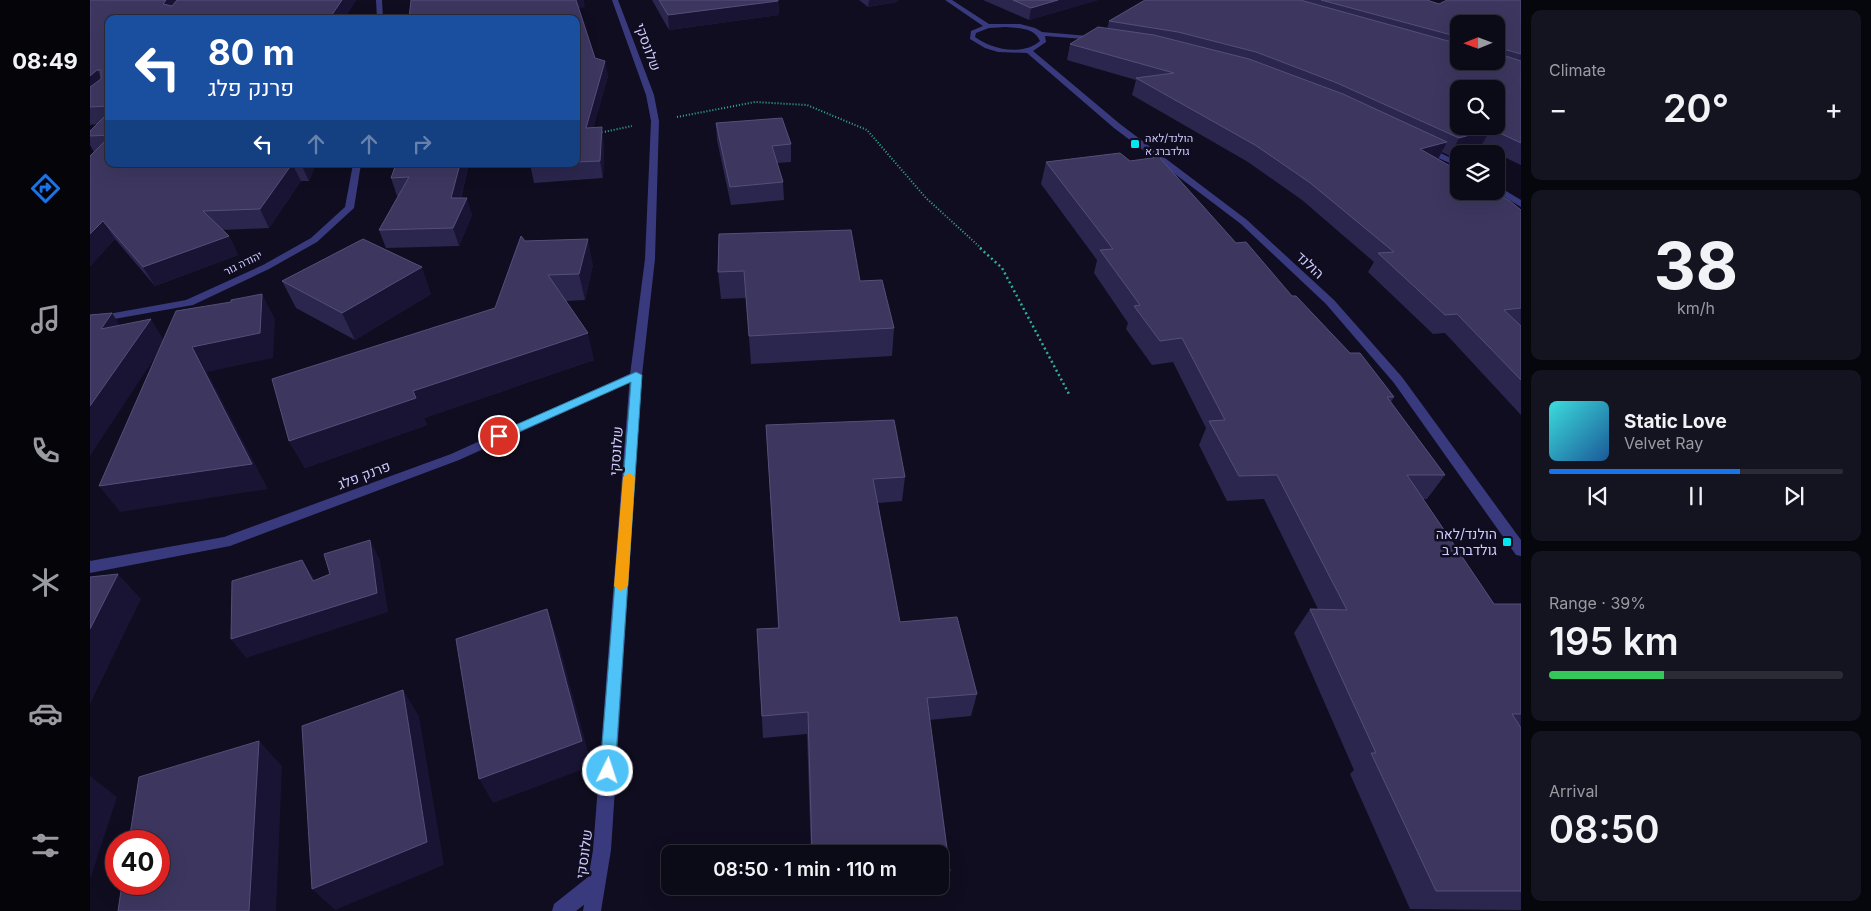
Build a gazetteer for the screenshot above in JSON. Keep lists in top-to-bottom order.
{
  "streets": {
    "street": [
      "שלונסקי",
      "יהודה גור",
      "הולנד",
      "פרנק פלג"
    ]
  },
  "crossings": [
    ["שלונסקי", "פרנק פלג"]
  ],
  "places": {
    "transit": ["הולנד/לאה גולדברג א", "הולנד/לאה גולדברג ב"]
  },
  "north": "left",
  "page": {
    "tabs": "08:49",
    "tile": [
      "Climate",
      ["38", "km/h"],
      ["Range · 39%", "195 km"],
      ["Arrival", "08:50"]
    ],
    "turn": ["80 m", "פרנק פלג"],
    "heat": ["−", "20°", "+"],
    "song": ["Static Love", "Velvet Ray"],
    "limit": "40",
    "trip": "08:50 · 1 min · 110 m"
  }
}
